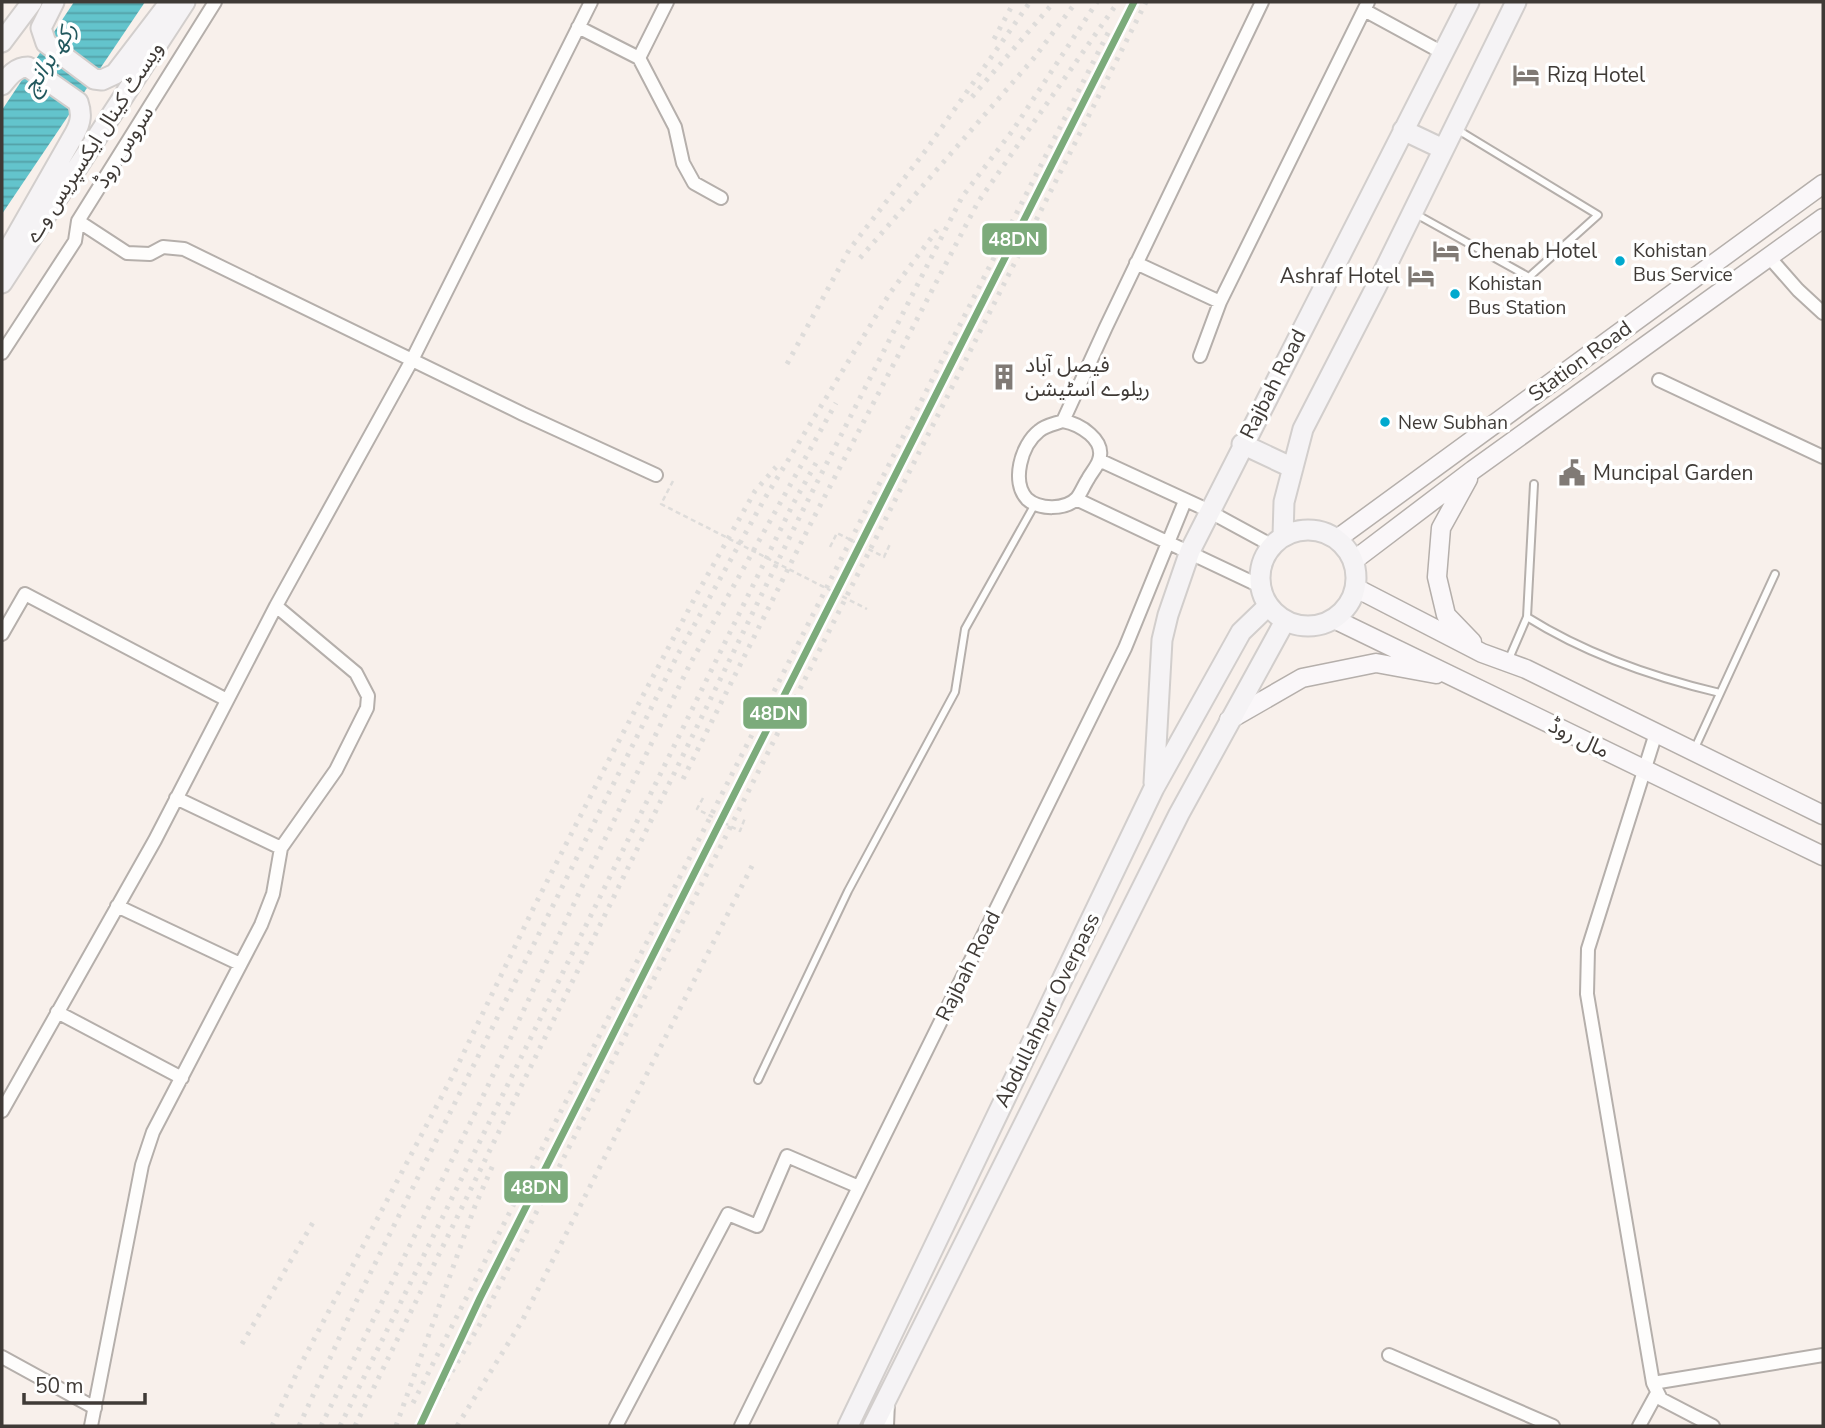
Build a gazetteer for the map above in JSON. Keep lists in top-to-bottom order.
{
  "streets": {
    "main road": [
      "ویسٹ کینال ایکسپریس وے",
      "Station Road",
      "Rajbah Road",
      "مال روڈ",
      "Abdullahpur Overpass"
    ],
    "street": ["سروس روڈ"]
  },
  "crossings": [
    ["Station Road", "مال روڈ"],
    ["Station Road", "Abdullahpur Overpass"],
    ["Rajbah Road", "Abdullahpur Overpass"],
    ["مال روڈ", "Abdullahpur Overpass"]
  ],
  "water": ["رکھ برانچ"],
  "places": {
    "hotel": ["Rizq Hotel", "Chenab Hotel", "Ashraf Hotel"],
    "other": ["Kohistan Bus Service", "Kohistan Bus Station", "New Subhan"],
    "building": ["فیصل آباد ریلوے اسٹیشن"],
    "public building": ["Muncipal Garden"]
  },
  "lines": ["transit line 48DN"],
  "scale_bar": "50 m"
}
